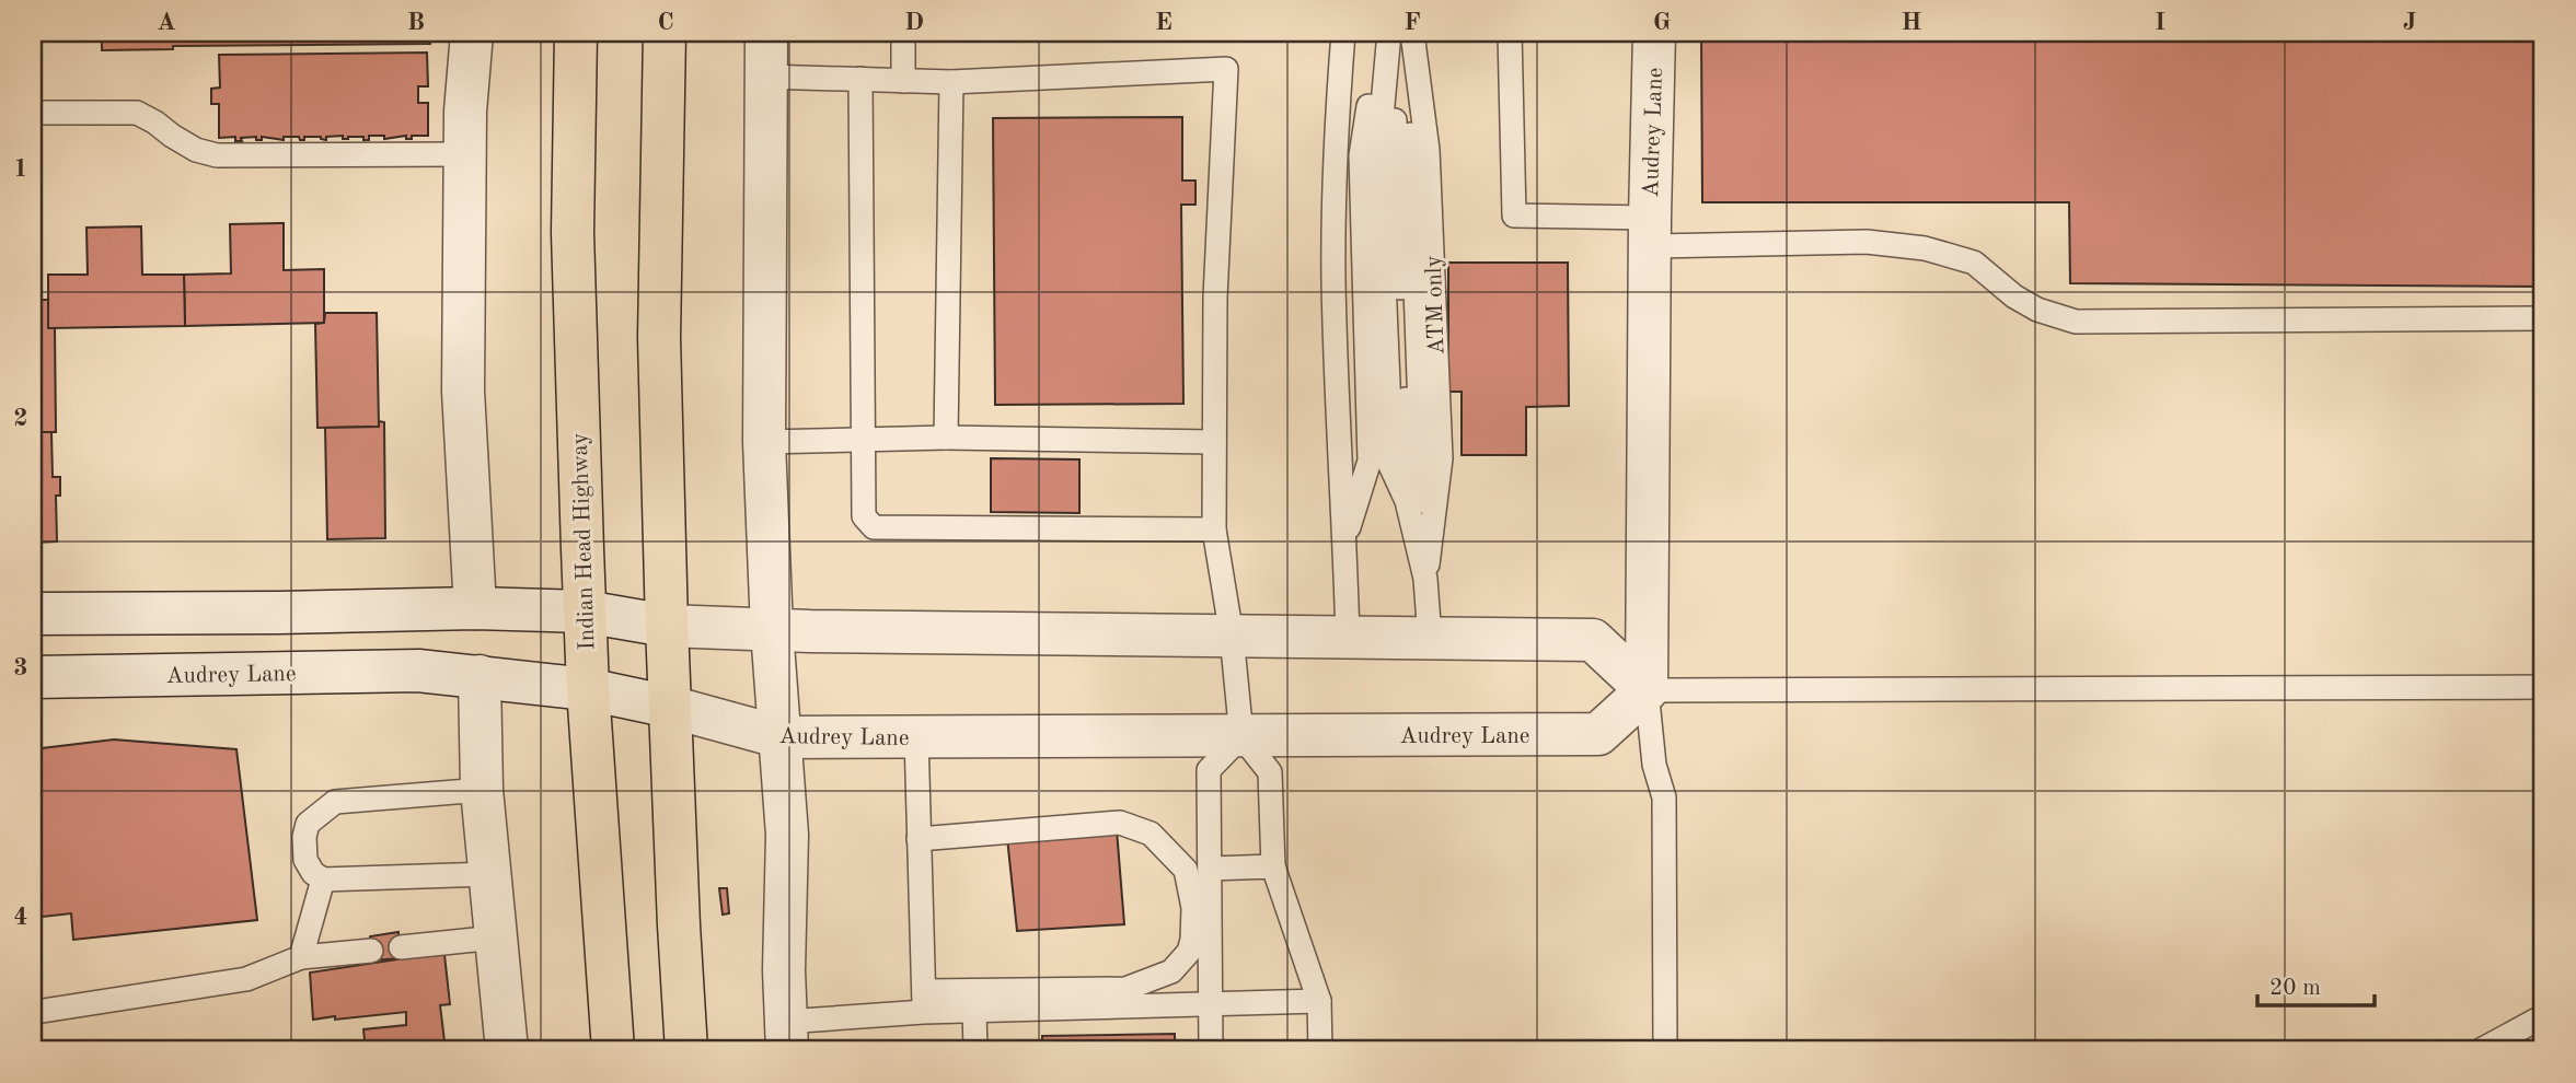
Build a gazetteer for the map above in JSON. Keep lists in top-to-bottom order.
{
  "streets": {
    "main road": ["Indian Head Highway"],
    "street": ["Audrey Lane"],
    "lane": ["ATM only"]
  },
  "crossings": [
    ["Audrey Lane", "Indian Head Highway"]
  ],
  "scale_bar": "20 m",
  "grid": {
    "columns": [
      "A",
      "B",
      "C",
      "D",
      "E",
      "F",
      "G",
      "H",
      "I",
      "J"
    ],
    "rows": [
      "1",
      "2",
      "3",
      "4"
    ]
  }
}
